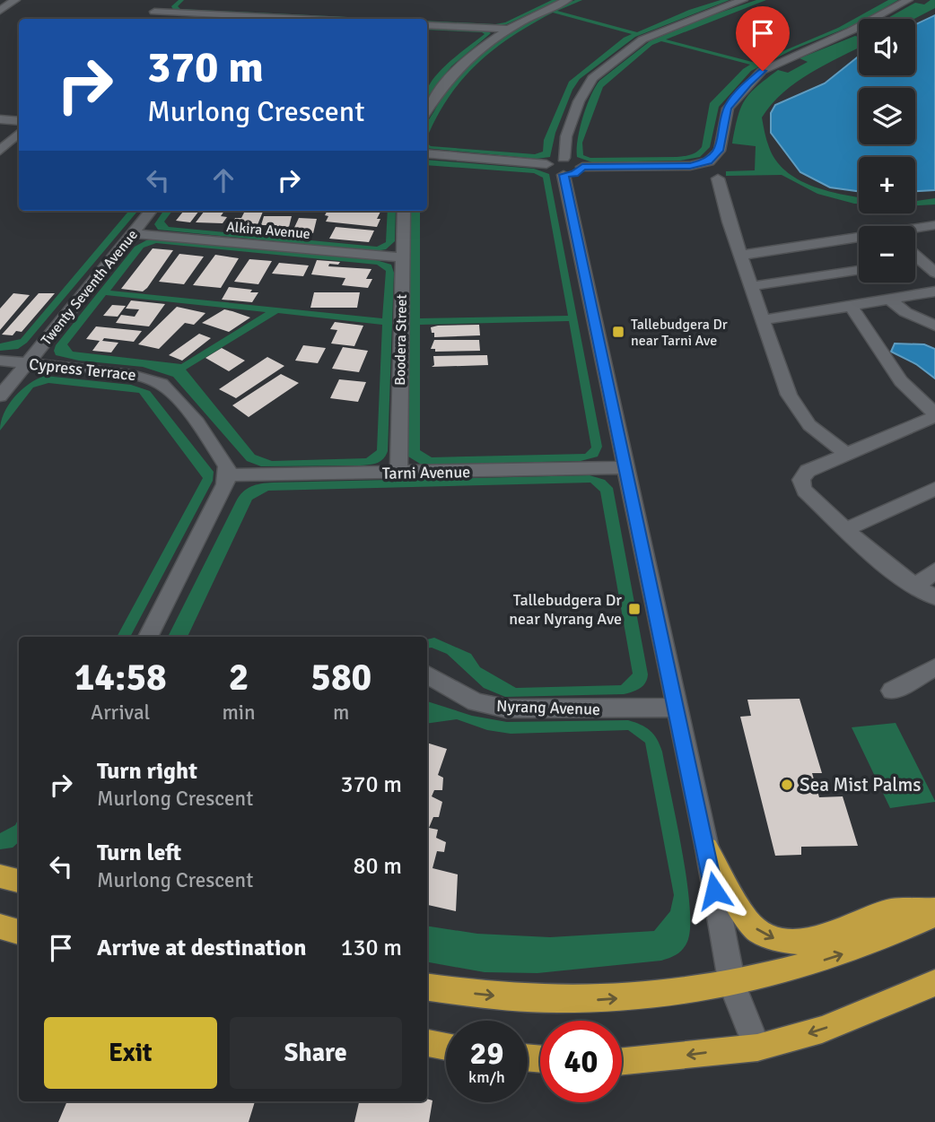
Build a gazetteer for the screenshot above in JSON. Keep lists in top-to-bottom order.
{
  "streets": {
    "street": [
      "Alkira Avenue",
      "Twenty Seventh Avenue",
      "Boodera Street",
      "Cypress Terrace",
      "Tarni Avenue",
      "Nyrang Avenue"
    ]
  },
  "crossings": [
    ["Alkira Avenue", "Twenty Seventh Avenue"],
    ["Alkira Avenue", "Boodera Street"],
    ["Twenty Seventh Avenue", "Cypress Terrace"],
    ["Boodera Street", "Tarni Avenue"],
    ["Cypress Terrace", "Tarni Avenue"]
  ],
  "places": {
    "transit": ["Tallebudgera Dr near Tarni Ave", "Tallebudgera Dr near Nyrang Ave"],
    "other": ["Sea Mist Palms"]
  },
  "page": {
    "map_buttons": ["+", "−"],
    "turn": ["370 m", "Murlong Crescent"],
    "eta": [
      "14:58",
      "Arrival",
      "2",
      "min",
      "580",
      "m"
    ],
    "list": [
      {
        "name": "Turn right",
        "note": "Murlong Crescent",
        "value": "370 m"
      },
      {
        "name": "Turn left",
        "note": "Murlong Crescent",
        "value": "80 m"
      },
      {
        "name": "Arrive at destination",
        "value": "130 m"
      }
    ],
    "buttons": ["Exit", "Share"],
    "speed": "29 km/h",
    "limit": "40"
  }
}
